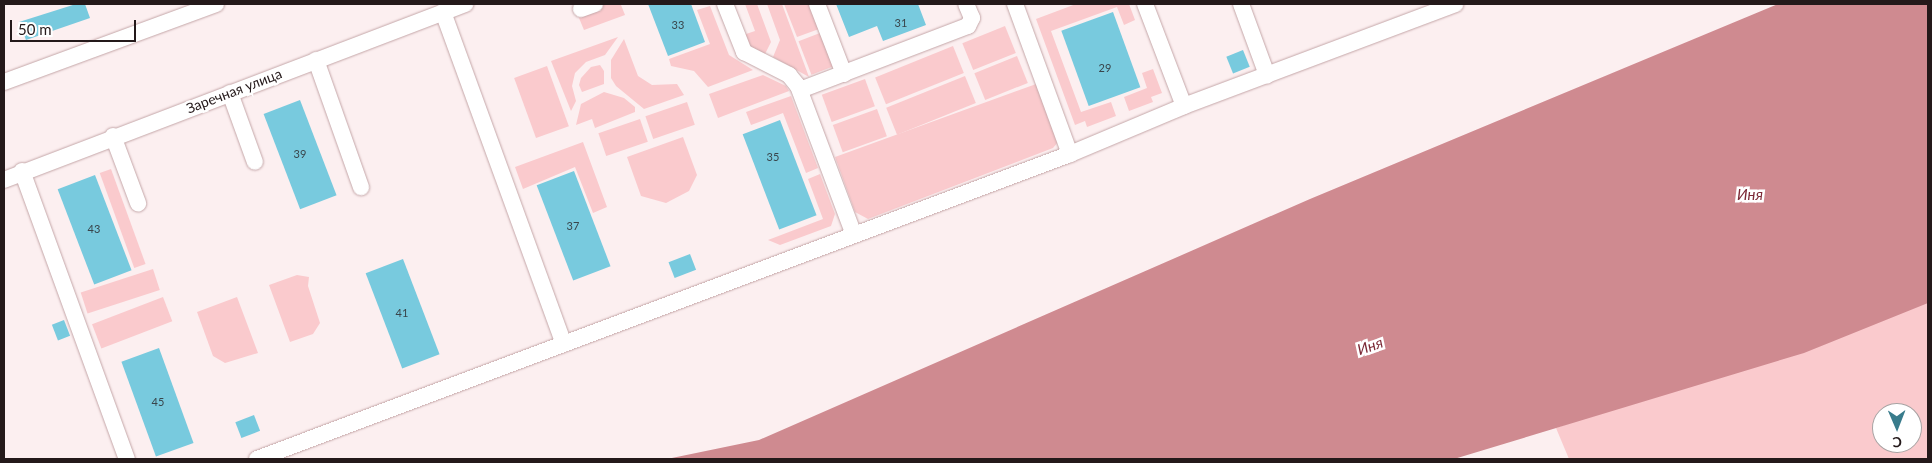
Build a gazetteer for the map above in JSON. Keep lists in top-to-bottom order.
{
  "streets": {
    "street": ["Заречная улица"]
  },
  "water": ["Иня"],
  "house_numbers": [
    "31",
    "33",
    "29",
    "39",
    "35",
    "37",
    "43",
    "41",
    "45"
  ],
  "scale_bar": "50 m",
  "north": "bottom"
}
